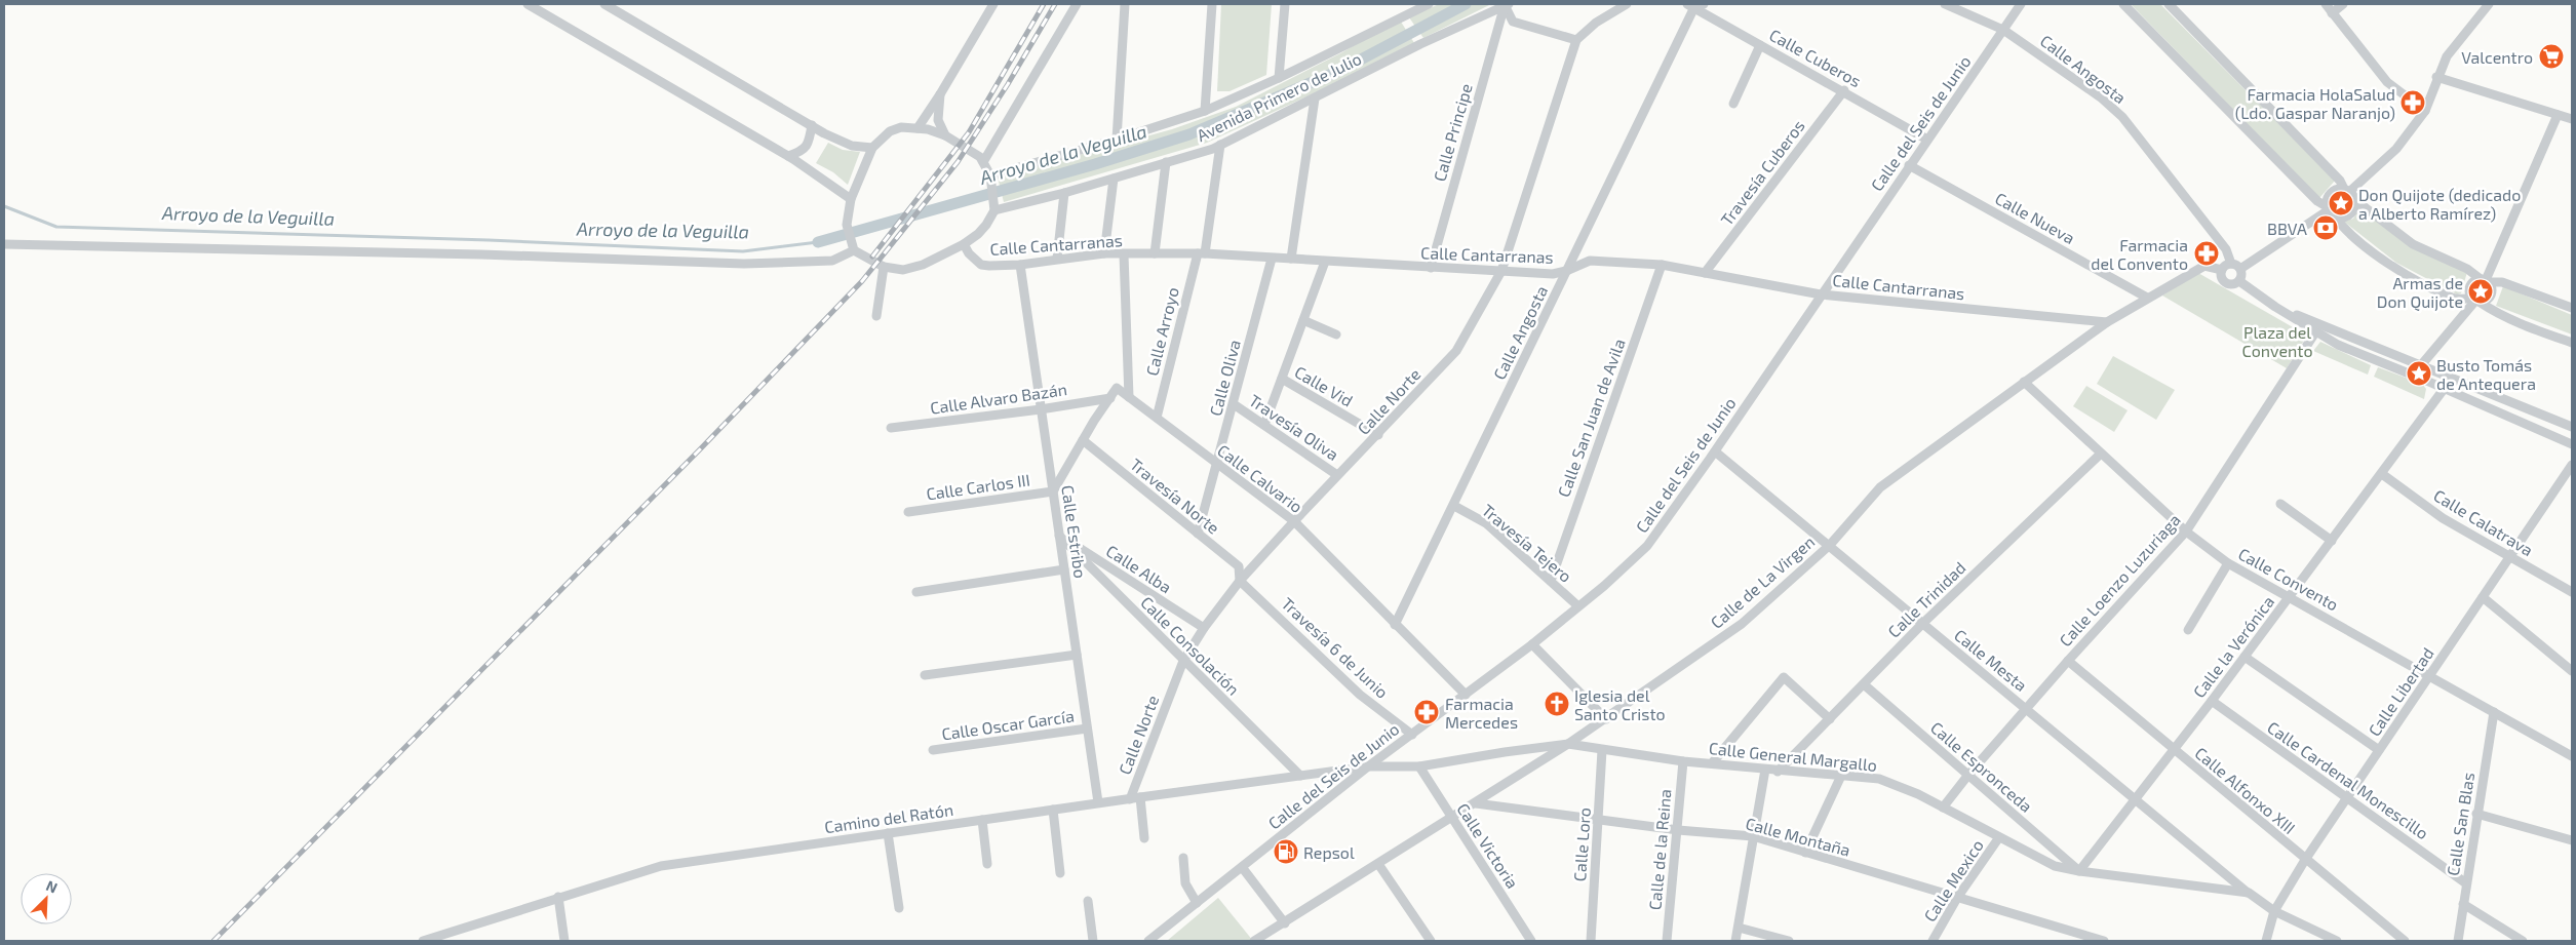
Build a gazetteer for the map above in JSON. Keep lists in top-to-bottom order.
{
  "streets": {
    "street": [
      "Calle Cuberos",
      "Calle Angosta",
      "Avenida Primero de Julio",
      "Calle del Seis de Junio",
      "Calle Principe",
      "Travesía Cuberos",
      "Calle Nueva",
      "Calle Cantarranas",
      "Calle Arroyo",
      "Calle Oliva",
      "Calle Vid",
      "Calle Alvaro Bazán",
      "Calle Norte",
      "Calle San Juan de Avila",
      "Travesía Oliva",
      "Calle Calvario",
      "Calle Carlos III",
      "Travesía Norte",
      "Calle Calatrava",
      "Calle Estribo",
      "Travesía Tejero",
      "Calle Alba",
      "Calle Convento",
      "Calle Loenzo Luzuriaga",
      "Calle de La Virgen",
      "Calle Trinidad",
      "Calle Consolación",
      "Calle la Verónica",
      "Travesía 6 de Junio",
      "Calle Mesta",
      "Calle Libertad",
      "Calle Oscar García",
      "Calle General Margallo",
      "Calle Espronceda",
      "Calle Cardenal Monescillo",
      "Calle Alfonxo XIII",
      "Camino del Ratón",
      "Calle San Blas",
      "Calle Montaña",
      "Calle Loro",
      "Calle Victoria",
      "Calle de la Reina",
      "Calle Mexico"
    ]
  },
  "crossings": [
    ["Calle Cuberos", "Calle Angosta"],
    ["Calle Cuberos", "Calle del Seis de Junio"],
    ["Calle Cuberos", "Travesía Cuberos"],
    ["Calle Angosta", "Calle del Seis de Junio"],
    ["Calle Angosta", "Calle Cantarranas"],
    ["Calle Angosta", "Calle Calvario"],
    ["Calle Angosta", "Travesía Tejero"],
    ["Calle Angosta", "Calle de La Virgen"],
    ["Avenida Primero de Julio", "Calle Principe"],
    ["Avenida Primero de Julio", "Calle Cantarranas"],
    ["Avenida Primero de Julio", "Calle Arroyo"],
    ["Calle del Seis de Junio", "Calle Nueva"],
    ["Calle del Seis de Junio", "Calle Cantarranas"],
    ["Calle del Seis de Junio", "Calle Calvario"],
    ["Calle del Seis de Junio", "Travesía Tejero"],
    ["Calle del Seis de Junio", "Travesía 6 de Junio"],
    ["Calle del Seis de Junio", "Calle Mesta"],
    ["Calle del Seis de Junio", "Calle General Margallo"],
    ["Calle del Seis de Junio", "Camino del Ratón"],
    ["Calle Principe", "Calle Cantarranas"],
    ["Travesía Cuberos", "Calle Cantarranas"],
    ["Calle Nueva", "Calle de La Virgen"],
    ["Calle Cantarranas", "Calle Arroyo"],
    ["Calle Cantarranas", "Calle Oliva"],
    ["Calle Cantarranas", "Calle Norte"],
    ["Calle Cantarranas", "Calle San Juan de Avila"],
    ["Calle Cantarranas", "Calle Estribo"],
    ["Calle Cantarranas", "Calle de La Virgen"],
    ["Calle Arroyo", "Calle Calvario"],
    ["Calle Oliva", "Travesía Oliva"],
    ["Calle Oliva", "Calle Calvario"],
    ["Calle Oliva", "Travesía Norte"],
    ["Calle Vid", "Calle Norte"],
    ["Calle Alvaro Bazán", "Calle Calvario"],
    ["Calle Alvaro Bazán", "Calle Estribo"],
    ["Calle Norte", "Travesía Oliva"],
    ["Calle Norte", "Calle Calvario"],
    ["Calle Norte", "Travesía Norte"],
    ["Calle Norte", "Calle Alba"],
    ["Calle Norte", "Calle Consolación"],
    ["Calle Norte", "Travesía 6 de Junio"],
    ["Calle Norte", "Camino del Ratón"],
    ["Calle San Juan de Avila", "Travesía Tejero"],
    ["Calle Carlos III", "Calle Estribo"],
    ["Travesía Norte", "Travesía 6 de Junio"],
    ["Calle Calatrava", "Calle la Verónica"],
    ["Calle Calatrava", "Calle Libertad"],
    ["Calle Estribo", "Calle Alba"],
    ["Calle Estribo", "Calle Consolación"],
    ["Calle Estribo", "Calle Oscar García"],
    ["Calle Estribo", "Camino del Ratón"],
    ["Calle Alba", "Calle Consolación"],
    ["Calle Convento", "Calle Loenzo Luzuriaga"],
    ["Calle Convento", "Calle de La Virgen"],
    ["Calle Convento", "Calle Trinidad"],
    ["Calle Convento", "Calle la Verónica"],
    ["Calle Convento", "Calle Libertad"],
    ["Calle Convento", "Calle San Blas"],
    ["Calle Loenzo Luzuriaga", "Calle Mesta"],
    ["Calle Loenzo Luzuriaga", "Calle General Margallo"],
    ["Calle Loenzo Luzuriaga", "Calle Espronceda"],
    ["Calle Loenzo Luzuriaga", "Calle Alfonxo XIII"],
    ["Calle de La Virgen", "Calle Mesta"],
    ["Calle de La Virgen", "Calle General Margallo"],
    ["Calle de La Virgen", "Calle Montaña"],
    ["Calle de La Virgen", "Calle Victoria"],
    ["Calle Trinidad", "Calle Mesta"],
    ["Calle Trinidad", "Calle General Margallo"],
    ["Calle Trinidad", "Calle Espronceda"],
    ["Calle Consolación", "Camino del Ratón"],
    ["Calle la Verónica", "Calle Mesta"],
    ["Calle la Verónica", "Calle General Margallo"],
    ["Calle la Verónica", "Calle Espronceda"],
    ["Calle la Verónica", "Calle Cardenal Monescillo"],
    ["Calle la Verónica", "Calle Alfonxo XIII"],
    ["Calle Mesta", "Calle General Margallo"],
    ["Calle Libertad", "Calle General Margallo"],
    ["Calle Libertad", "Calle Cardenal Monescillo"],
    ["Calle Libertad", "Calle Alfonxo XIII"],
    ["Calle General Margallo", "Calle Espronceda"],
    ["Calle General Margallo", "Camino del Ratón"],
    ["Calle General Margallo", "Calle Loro"],
    ["Calle General Margallo", "Calle Victoria"],
    ["Calle General Margallo", "Calle de la Reina"],
    ["Calle General Margallo", "Calle Mexico"],
    ["Calle Cardenal Monescillo", "Calle San Blas"],
    ["Calle Montaña", "Calle Loro"],
    ["Calle Montaña", "Calle de la Reina"],
    ["Calle Montaña", "Calle Mexico"]
  ],
  "water": ["Arroyo de la Veguilla"],
  "parks": ["Plaza del Convento"],
  "places": {
    "supermarket": ["Valcentro"],
    "pharmacy": ["Farmacia HolaSalud (Ldo. Gaspar Naranjo)", "Farmacia del Convento", "Farmacia Mercedes"],
    "place": ["Don Quijote (dedicado a Alberto Ramírez)", "Armas de Don Quijote", "Busto Tomás de Antequera"],
    "bank": ["BBVA"],
    "church": ["Iglesia del Santo Cristo"],
    "fuel station": ["Repsol"]
  },
  "north": "top right"
}
